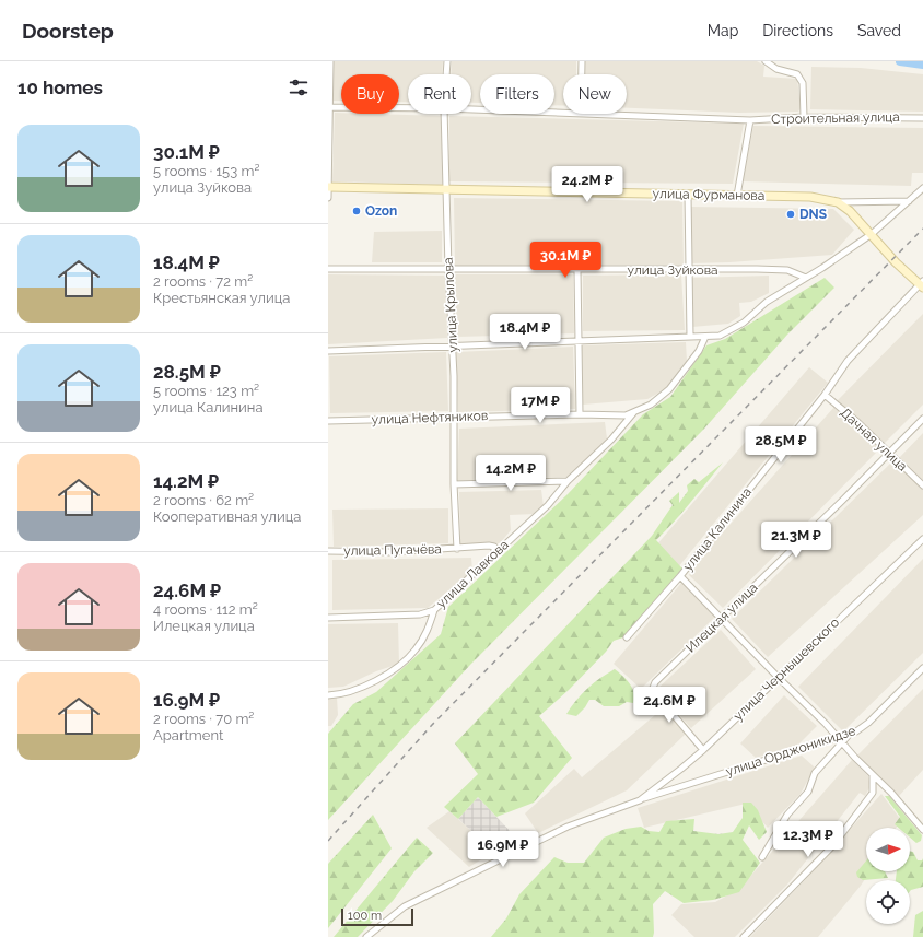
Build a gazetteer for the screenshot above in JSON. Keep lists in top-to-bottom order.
{
  "streets": {
    "main road": ["улица Фурманова"],
    "street": [
      "Строительная улица",
      "улица Зуйкова",
      "улица Крылова",
      "улица Нефтяников",
      "Дачная улица",
      "улица Калинина",
      "улица Пугачёва",
      "улица Лавкова",
      "Илецкая улица",
      "улица Чернышевского",
      "улица Орджоникидзе"
    ]
  },
  "crossings": [
    ["улица Фурманова", "улица Крылова"],
    ["улица Фурманова", "улица Калинина"],
    ["улица Зуйкова", "улица Крылова"],
    ["улица Крылова", "улица Нефтяников"],
    ["улица Крылова", "улица Пугачёва"],
    ["улица Нефтяников", "улица Лавкова"],
    ["Дачная улица", "улица Калинина"],
    ["Дачная улица", "Илецкая улица"],
    ["улица Пугачёва", "улица Лавкова"],
    ["Илецкая улица", "улица Чернышевского"],
    ["улица Чернышевского", "улица Орджоникидзе"]
  ],
  "places": ["Ozon", "DNS"],
  "scale_bar": "100 m",
  "north": "right",
  "page": {
    "header": "Doorstep",
    "nav": ["Map", "Directions", "Saved"],
    "heading": "10 homes",
    "chip": [
      "Buy",
      "Rent",
      "Filters",
      "New"
    ],
    "list": [
      {
        "name": "30.1M ₽",
        "note": "5 rooms · 153 m² · улица Зуйкова"
      },
      {
        "name": "18.4M ₽",
        "note": "2 rooms · 72 m² · Крестьянская улица"
      },
      {
        "name": "28.5M ₽",
        "note": "5 rooms · 123 m² · улица Калинина"
      },
      {
        "name": "14.2M ₽",
        "note": "2 rooms · 62 m² · Кооперативная улица"
      },
      {
        "name": "24.6M ₽",
        "note": "4 rooms · 112 m² · Илецкая улица"
      },
      {
        "name": "16.9M ₽",
        "note": "2 rooms · 70 m² · Apartment"
      }
    ],
    "price": [
      "24.2M ₽",
      "30.1M ₽",
      "18.4M ₽",
      "17M ₽",
      "28.5M ₽",
      "14.2M ₽",
      "21.3M ₽",
      "24.6M ₽",
      "12.3M ₽",
      "16.9M ₽"
    ],
    "scale": "100 m"
  }
}
